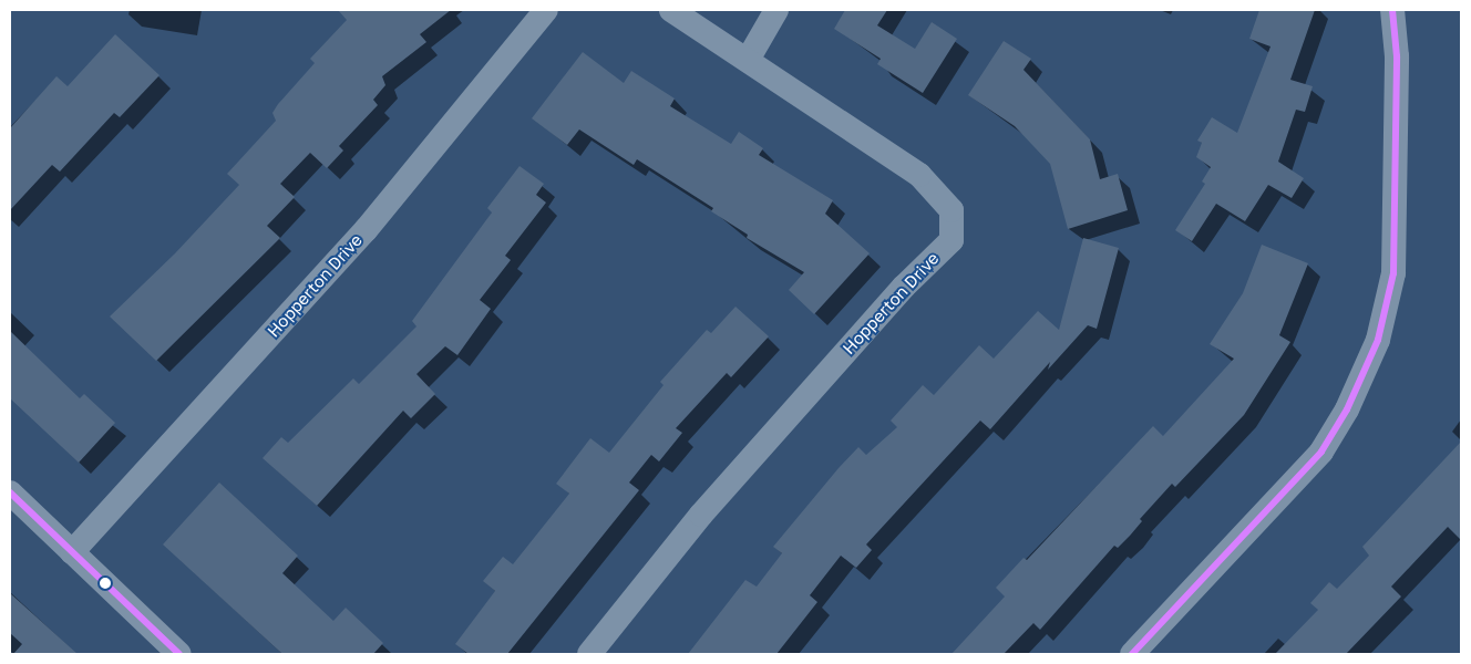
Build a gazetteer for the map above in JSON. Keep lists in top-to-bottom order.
{
  "streets": {
    "street": ["Hopperton Drive"]
  }
}
